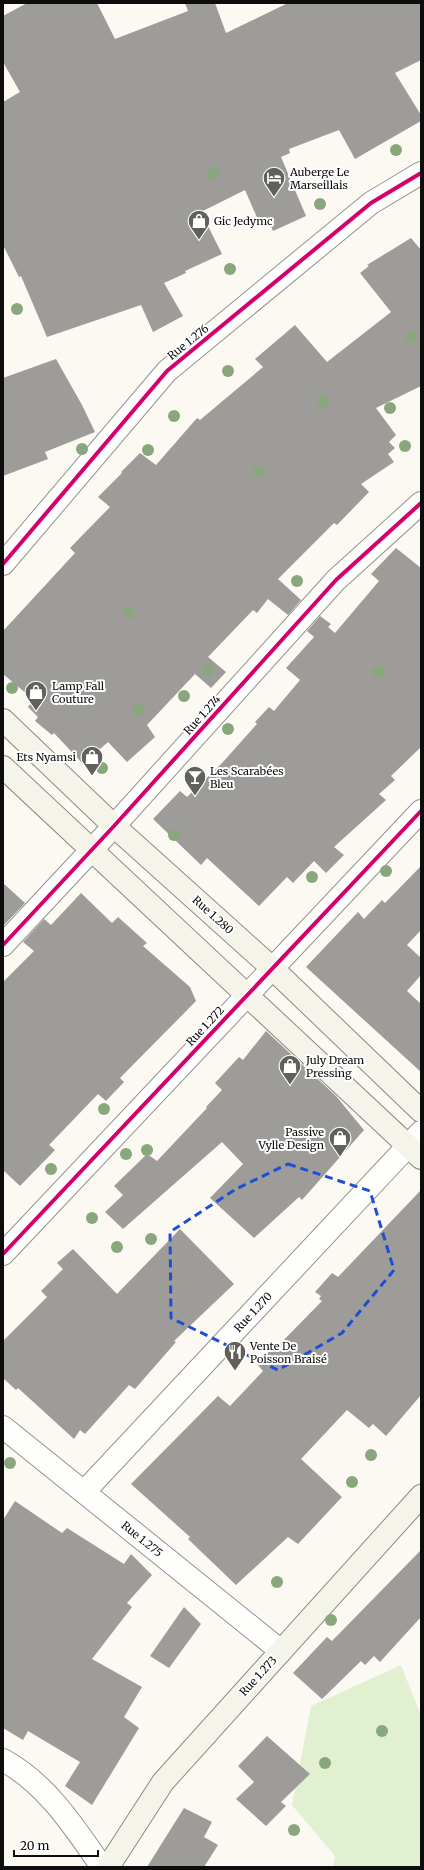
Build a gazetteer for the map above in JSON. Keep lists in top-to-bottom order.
{
  "streets": {
    "main road": ["Rue 1.280", "Rue 1.273"],
    "street": [
      "Rue 1.276",
      "Rue 1.274",
      "Rue 1.272",
      "Rue 1.270",
      "Rue 1.275"
    ]
  },
  "crossings": [
    ["Rue 1.274", "Rue 1.280"],
    ["Rue 1.280", "Rue 1.272"],
    ["Rue 1.270", "Rue 1.275"],
    ["Rue 1.275", "Rue 1.273"]
  ],
  "places": {
    "hotel": ["Auberge Le Marseillais"],
    "shop": [
      "Gic Jedymc",
      "Lamp Fall Couture",
      "Ets Nyamsi",
      "July Dream Pressing",
      "Passive Vylle Design"
    ],
    "bar": ["Les Scarabées Bleu"],
    "restaurant": ["Vente De Poisson Braisé"]
  },
  "scale_bar": "20 m"
}
